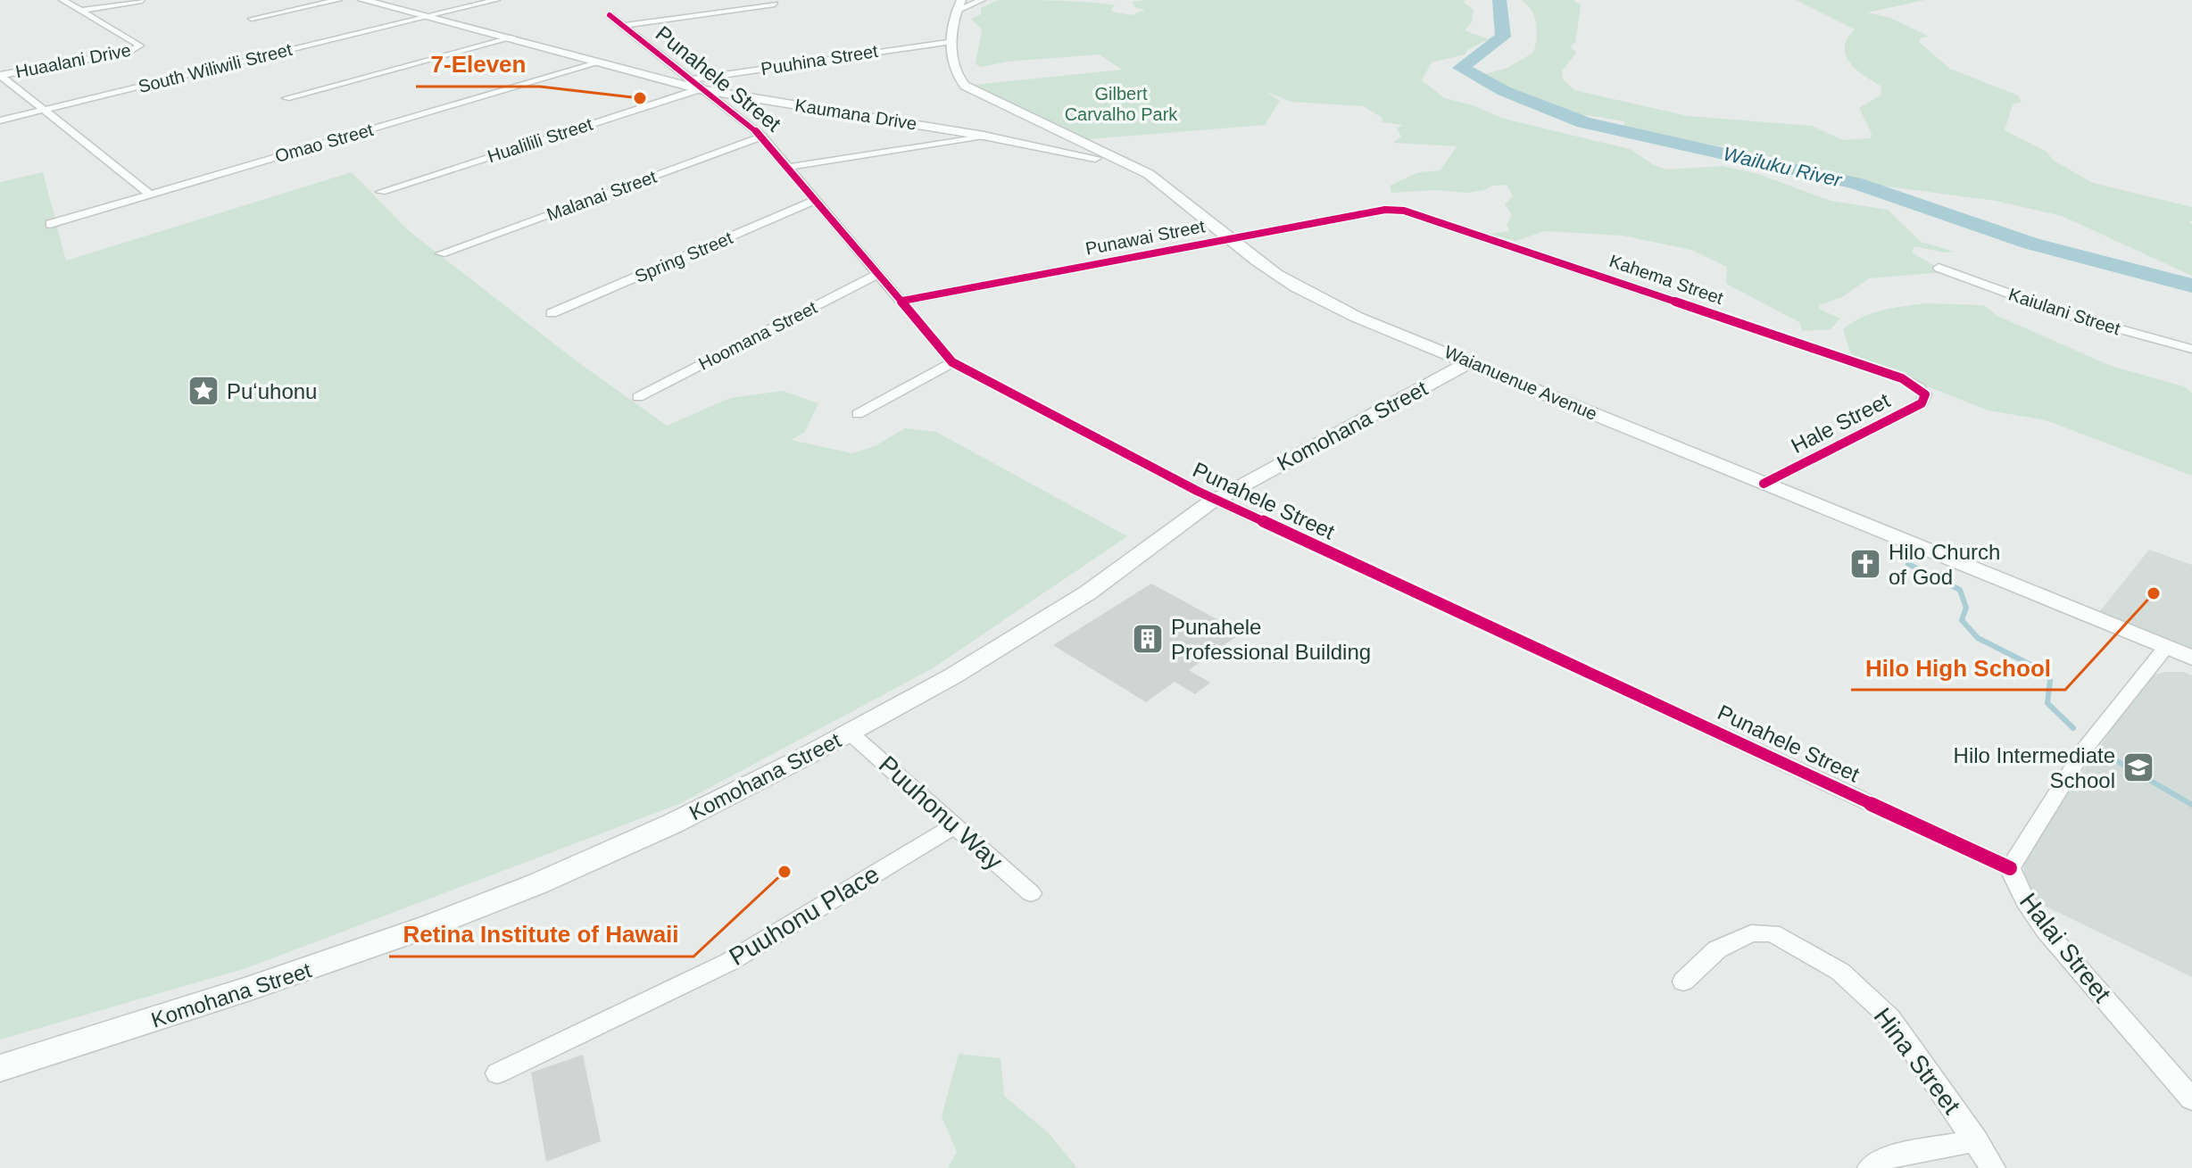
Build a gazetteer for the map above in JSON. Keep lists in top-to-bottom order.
{
  "streets": {
    "street": [
      "Puuhina Street",
      "Huaalani Drive",
      "South Wiliwili Street",
      "Punahele Street",
      "Kaumana Drive",
      "Hualilili Street",
      "Omao Street",
      "Malanai Street",
      "Punawai Street",
      "Spring Street",
      "Kahema Street",
      "Kaiulani Street",
      "Hoomana Street",
      "Waianuenue Avenue",
      "Hale Street",
      "Komohana Street",
      "Puuhonu Way",
      "Puuhonu Place",
      "Halai Street",
      "Hina Street"
    ]
  },
  "crossings": [
    ["Puuhina Street", "Punahele Street"],
    ["Puuhina Street", "Waianuenue Avenue"],
    ["South Wiliwili Street", "Kaumana Drive"],
    ["Punahele Street", "Kaumana Drive"],
    ["Punahele Street", "Hualilili Street"],
    ["Punahele Street", "Malanai Street"],
    ["Punahele Street", "Punawai Street"],
    ["Punahele Street", "Spring Street"],
    ["Punahele Street", "Hoomana Street"],
    ["Punahele Street", "Komohana Street"],
    ["Punahele Street", "Halai Street"],
    ["Kaumana Drive", "Hualilili Street"],
    ["Kaumana Drive", "Omao Street"],
    ["Kaumana Drive", "Waianuenue Avenue"],
    ["Punawai Street", "Kahema Street"],
    ["Punawai Street", "Waianuenue Avenue"],
    ["Kahema Street", "Hale Street"],
    ["Waianuenue Avenue", "Hale Street"],
    ["Waianuenue Avenue", "Komohana Street"],
    ["Waianuenue Avenue", "Halai Street"],
    ["Komohana Street", "Puuhonu Way"],
    ["Puuhonu Way", "Puuhonu Place"]
  ],
  "water": ["Wailuku River"],
  "parks": ["Gilbert Carvalho Park"],
  "places": {
    "other": ["7-Eleven", "Hilo High School", "Retina Institute of Hawaii"],
    "place": ["Puʻuhonu"],
    "church": ["Hilo Church of God"],
    "building": ["Punahele Professional Building"],
    "school or university": ["Hilo Intermediate School"]
  }
}
